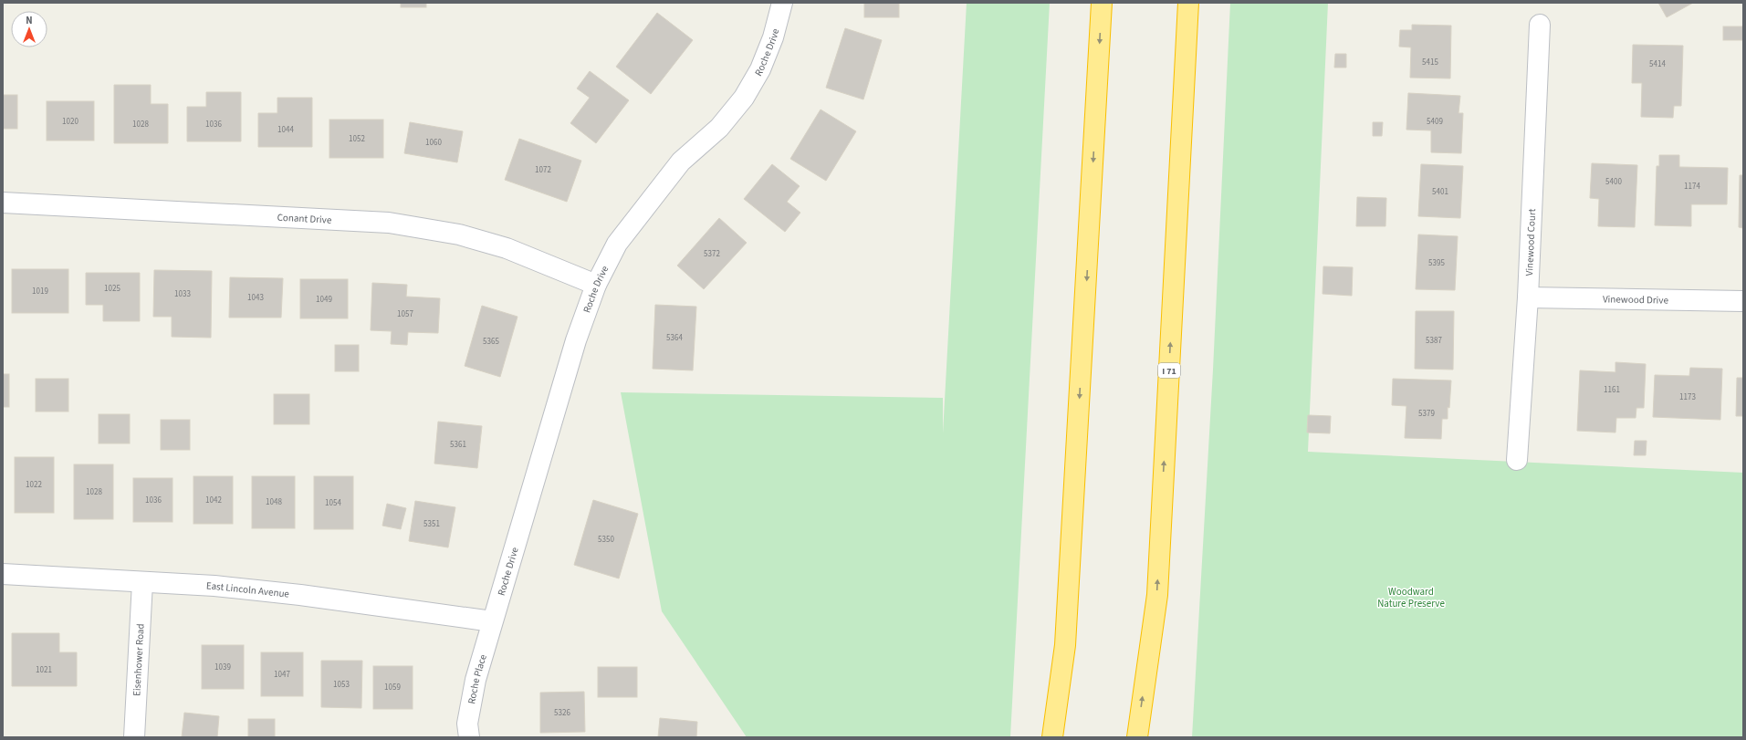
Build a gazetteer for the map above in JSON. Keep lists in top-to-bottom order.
{
  "streets": {
    "highway": ["I 71"],
    "street": [
      "Roche Drive",
      "Conant Drive",
      "Vinewood Court",
      "Vinewood Drive",
      "East Lincoln Avenue",
      "Eisenhower Road",
      "Roche Place"
    ]
  },
  "crossings": [
    ["Roche Drive", "Conant Drive"],
    ["Roche Drive", "East Lincoln Avenue"],
    ["Roche Drive", "Roche Place"],
    ["Vinewood Court", "Vinewood Drive"],
    ["East Lincoln Avenue", "Eisenhower Road"],
    ["East Lincoln Avenue", "Roche Place"]
  ],
  "parks": ["Woodward Nature Preserve"],
  "house_numbers": [
    "5415",
    "5414",
    "1020",
    "5409",
    "1028",
    "1036",
    "1044",
    "1052",
    "1060",
    "1072",
    "5400",
    "1174",
    "5401",
    "5372",
    "5395",
    "1025",
    "1019",
    "1033",
    "1043",
    "1049",
    "1057",
    "5364",
    "5387",
    "5365",
    "1161",
    "1173",
    "5379",
    "5361",
    "1022",
    "1028",
    "1036",
    "1042",
    "1048",
    "1054",
    "5351",
    "5350",
    "1039",
    "1021",
    "1047",
    "1053",
    "1059",
    "5326"
  ],
  "north": "top"
}
